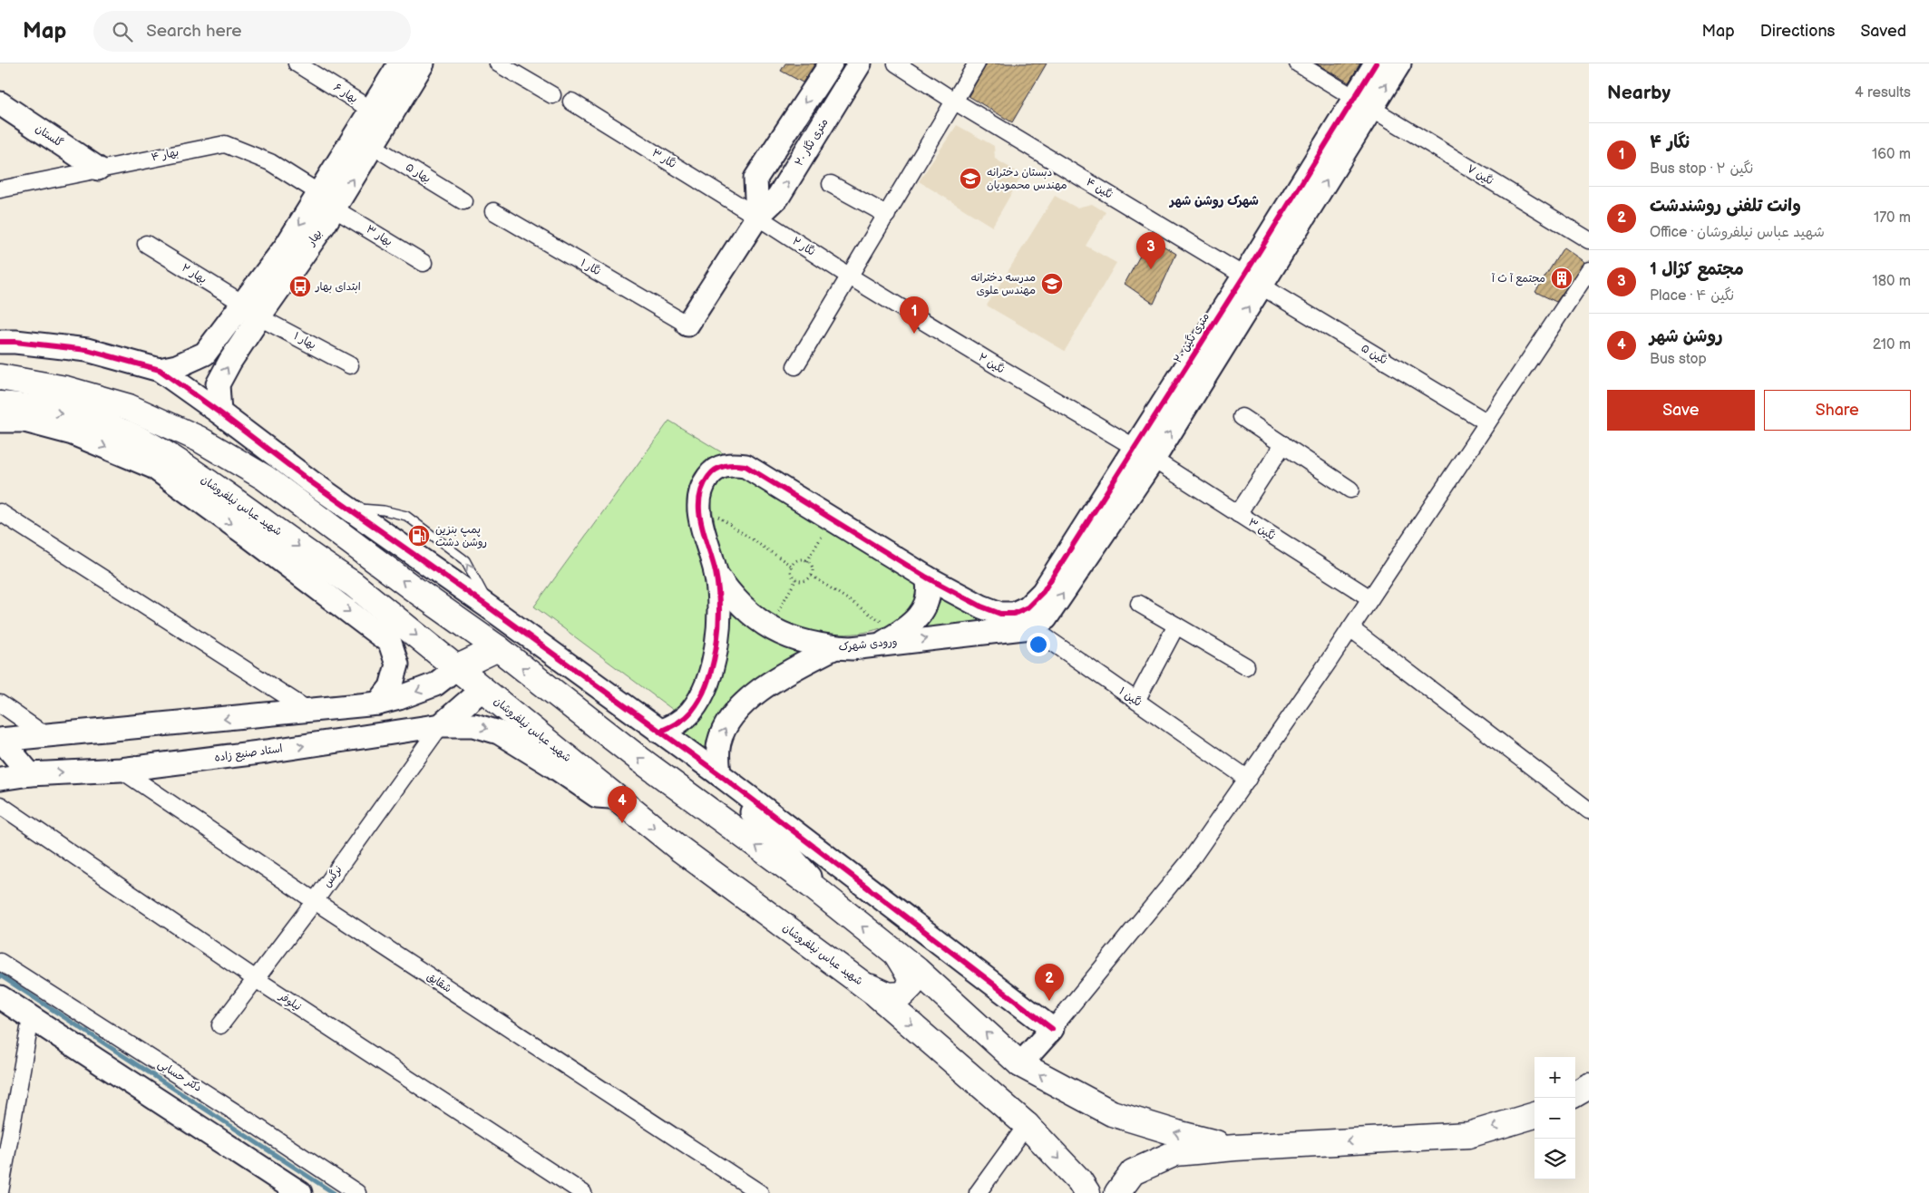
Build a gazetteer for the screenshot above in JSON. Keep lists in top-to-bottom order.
{
  "streets": {
    "main road": ["شهید عباس نیلفروشان"],
    "street": [
      "بهار ۶",
      "گلستان",
      "۲۰ متری نگار",
      "بهار ۴",
      "نگار ۳",
      "بهار ۵",
      "نگین ۷",
      "نگین ۴",
      "بهار ۳",
      "بهار",
      "نگار ۲",
      "نگار ۱",
      "بهار ۲",
      "۲۰ متری نگین",
      "بهار ۱",
      "نگین ۵",
      "نگین ۲",
      "نگین ۳",
      "ورودی شهرک",
      "نگین ۱",
      "استاد صنیع زاده",
      "نرگس",
      "شقایق",
      "نیلوفر",
      "دکتر حسابی"
    ]
  },
  "crossings": [
    ["بهار ۶", "بهار"],
    ["گلستان", "بهار ۴"],
    ["۲۰ متری نگار", "نگار ۳"],
    ["۲۰ متری نگار", "نگار ۲"],
    ["۲۰ متری نگار", "نگار ۱"],
    ["بهار ۴", "بهار ۳"],
    ["بهار ۴", "بهار"],
    ["نگار ۳", "نگار ۲"],
    ["بهار ۵", "بهار"],
    ["نگین ۷", "۲۰ متری نگین"],
    ["نگین ۴", "۲۰ متری نگین"],
    ["نگین ۴", "نگین ۵"],
    ["بهار ۳", "بهار"],
    ["بهار", "بهار ۲"],
    ["بهار", "بهار ۱"],
    ["نگار ۲", "نگین ۲"],
    ["بهار ۲", "بهار ۱"],
    ["۲۰ متری نگین", "نگین ۵"],
    ["۲۰ متری نگین", "نگین ۲"],
    ["۲۰ متری نگین", "نگین ۳"],
    ["۲۰ متری نگین", "ورودی شهرک"],
    ["۲۰ متری نگین", "نگین ۱"],
    ["نگین ۲", "نگین ۳"],
    ["شهید عباس نیلفروشان", "استاد صنیع زاده"],
    ["ورودی شهرک", "نگین ۱"],
    ["استاد صنیع زاده", "نرگس"],
    ["استاد صنیع زاده", "شقایق"],
    ["نرگس", "شقایق"],
    ["نرگس", "نیلوفر"]
  ],
  "one_way": ["ورودی شهرک"],
  "districts": ["شهرک روشن شهر"],
  "places": {
    "school or university": ["دبستان دخترانه مهندس محمودیان", "مدرسه دخترانه مهندس علوی"],
    "building": ["مجتمع آ ث آ"],
    "bus stop": ["ابتدای بهار"],
    "fuel station": ["پمپ بنزین روشن دشت"]
  },
  "page": {
    "header": "Map",
    "search": "Search here",
    "nav": ["Map", "Directions", "Saved"],
    "heading": ["Nearby", "4 results"],
    "list": [
      {
        "mark": "1",
        "name": "نگار ۴",
        "note": "Bus stop · نگین ۲",
        "value": "160 m"
      },
      {
        "mark": "2",
        "name": "وانت تلفنی روشندشت",
        "note": "Office · شهید عباس نیلفروشان",
        "value": "170 m"
      },
      {
        "mark": "3",
        "name": "مجتمع کژال 1",
        "note": "Place · نگین ۴",
        "value": "180 m"
      },
      {
        "mark": "4",
        "name": "روشن شهر",
        "note": "Bus stop",
        "value": "210 m"
      }
    ],
    "pins": [
      "3",
      "1",
      "4",
      "2"
    ],
    "buttons": ["Save", "Share"],
    "map_buttons": ["+", "−"]
  }
}
